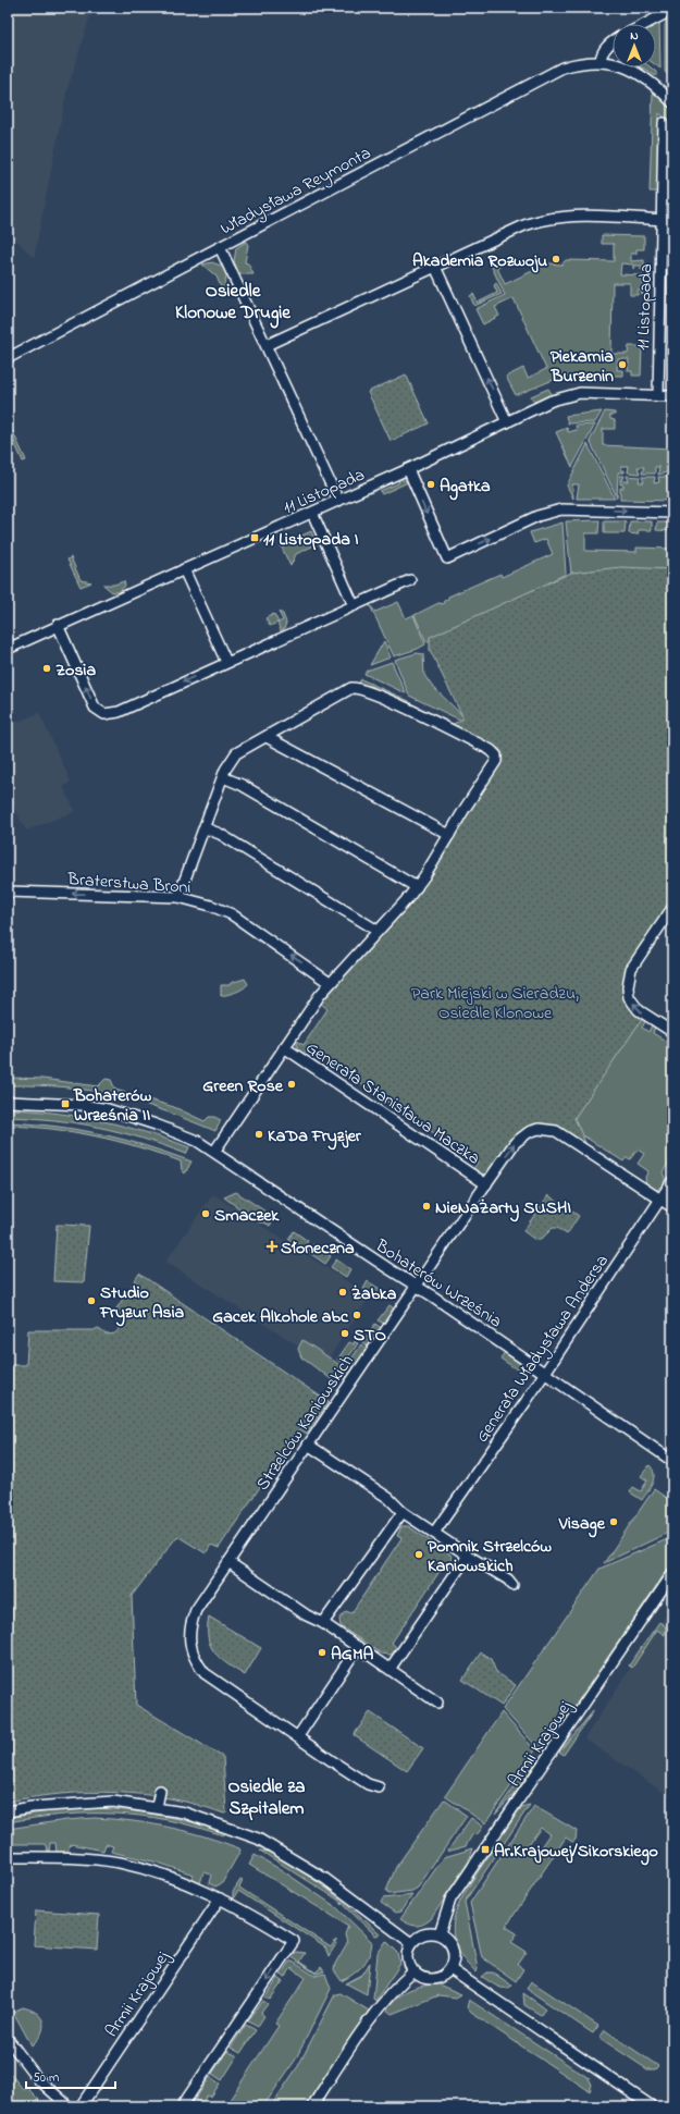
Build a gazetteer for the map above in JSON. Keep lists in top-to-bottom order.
{
  "streets": {
    "street": [
      "Władysława Reymonta",
      "11 Listopada",
      "Braterstwa Broni",
      "Generała Stanisława Maczka",
      "Bohaterów Września",
      "Generała Władysława Andersa",
      "Strzelców Kaniowskich",
      "Armii Krajowej"
    ]
  },
  "crossings": [
    ["Generała Stanisława Maczka", "Strzelców Kaniowskich"],
    ["Bohaterów Września", "Generała Władysława Andersa"],
    ["Bohaterów Września", "Strzelców Kaniowskich"],
    ["Generała Władysława Andersa", "Strzelców Kaniowskich"]
  ],
  "districts": ["Osiedle Klonowe Drugie", "Osiedle za Szpitalem"],
  "parks": ["Park Miejski w Sieradzu, Osiedle Klonowe"],
  "places": {
    "other": [
      "Akademia Rozwoju",
      "Piekarnia Burzenin",
      "Agatka",
      "Zosia",
      "Green Rose",
      "KaDa Fryzjer",
      "NieNaŻarty SUSHI",
      "Smaczek",
      "Żabka",
      "Studio Fryzur Asia",
      "Gacek Alkohole abc",
      "STO",
      "Visage",
      "Pomnik Strzelców Kaniowskich",
      "AGMA"
    ],
    "transit": ["11 Listopada I", "Bohaterów Września II", "Ar.Krajowej/Sikorskiego"],
    "health": ["Słoneczna"]
  },
  "scale_bar": "50 m",
  "north": "top"
}
